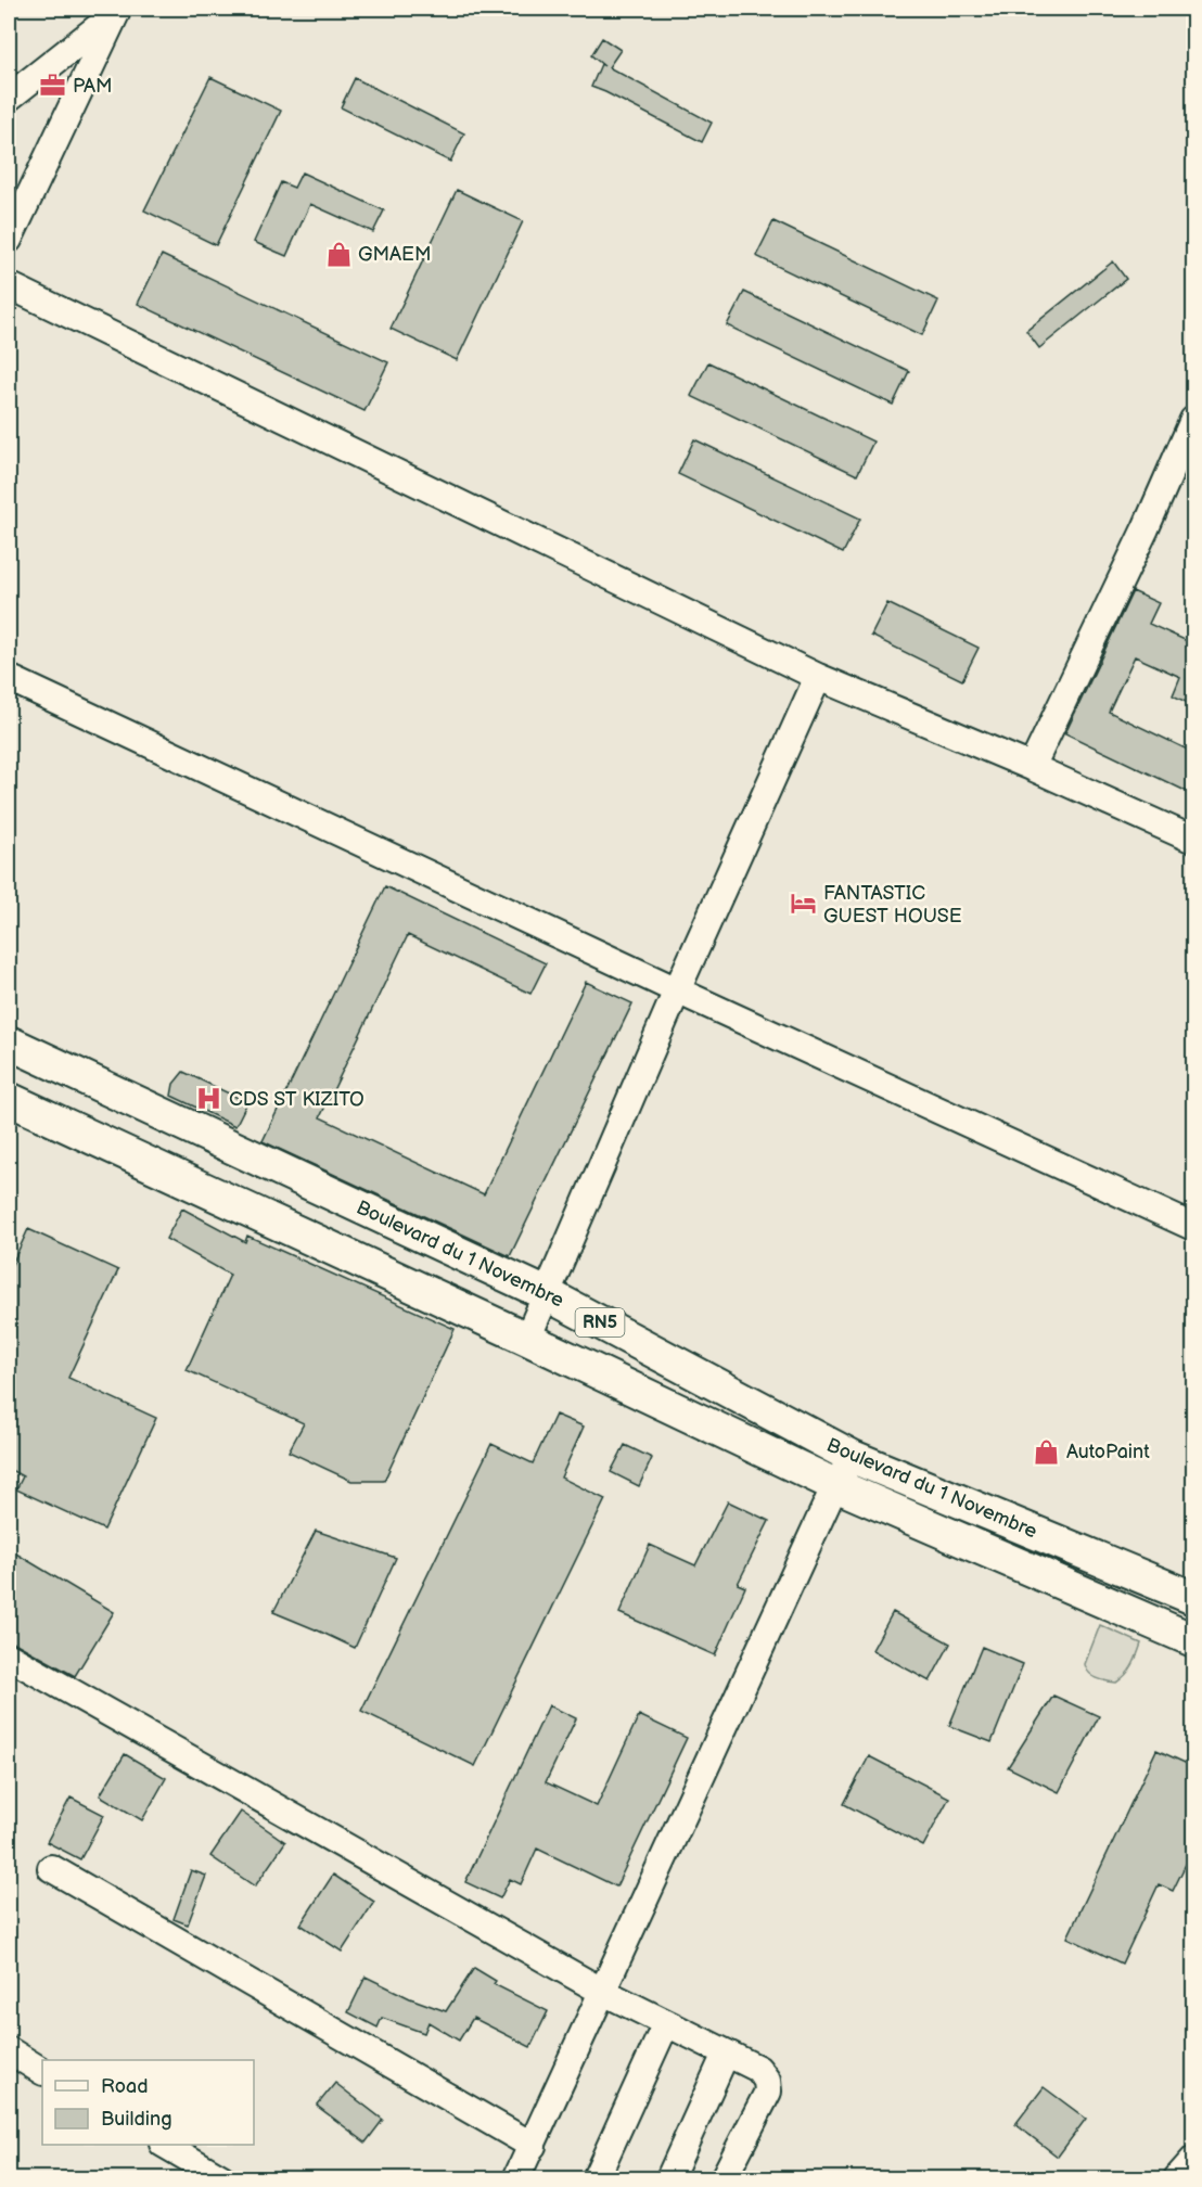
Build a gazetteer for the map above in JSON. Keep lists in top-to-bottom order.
{
  "streets": {
    "main road": ["Boulevard du 1 Novembre", "RN5"]
  },
  "places": {
    "office": ["PAM"],
    "shop": ["GMAEM", "AutoPaint"],
    "hotel": ["FANTASTIC GUEST HOUSE"],
    "hospital": ["CDS ST KIZITO"]
  },
  "legend": ["Road", "Building"]
}
